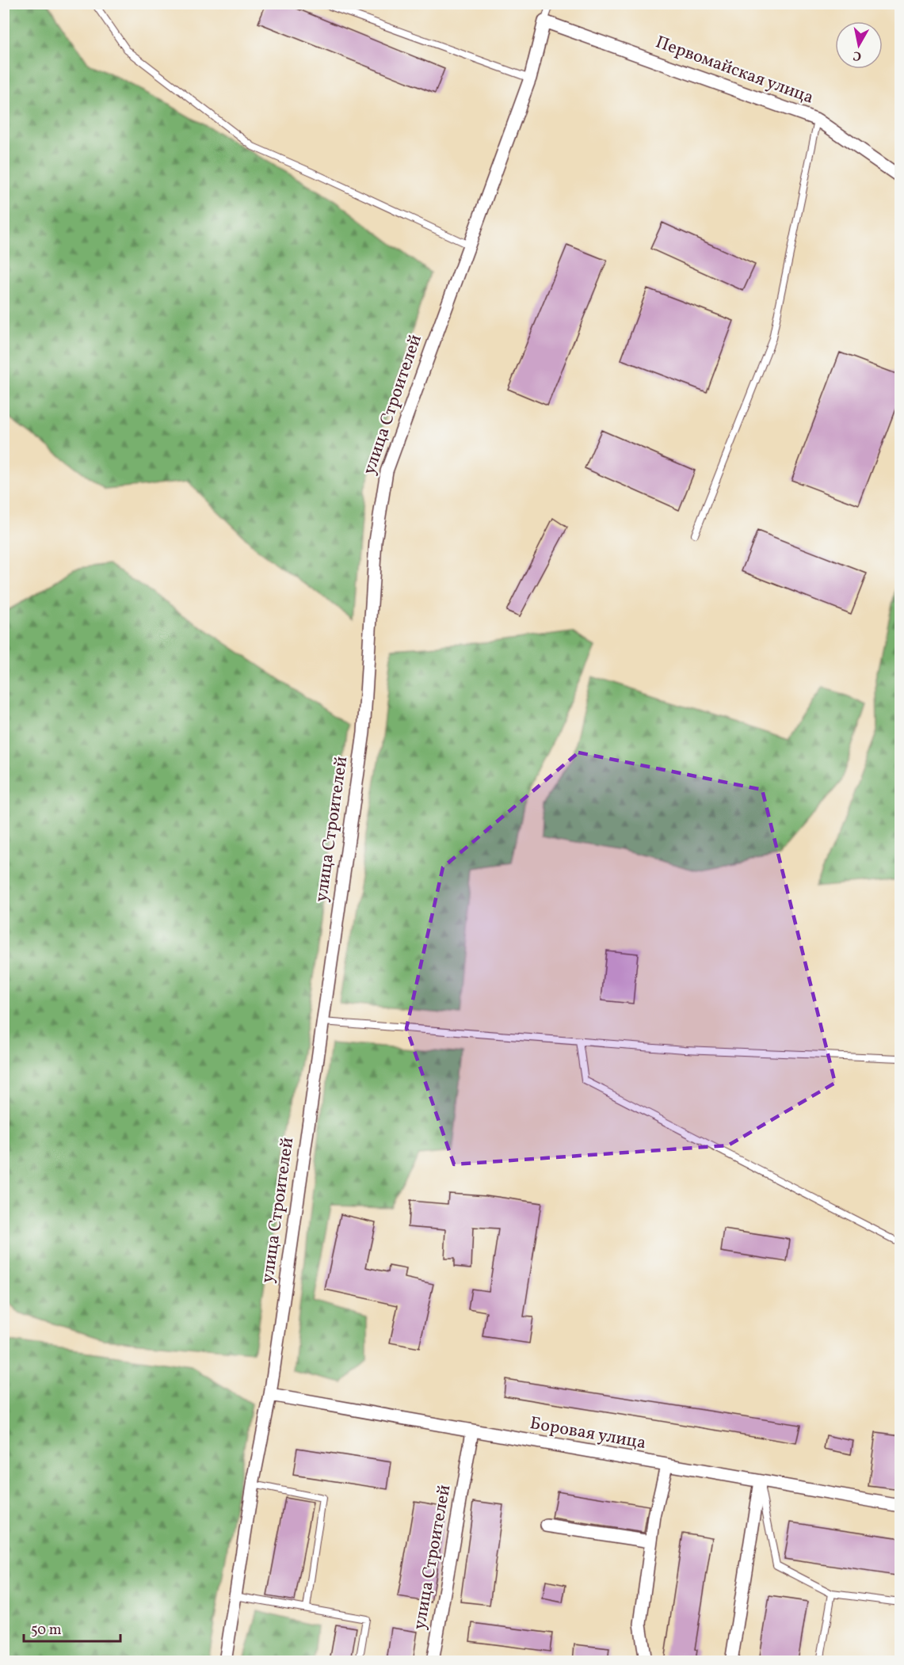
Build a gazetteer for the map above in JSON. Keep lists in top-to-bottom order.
{
  "streets": {
    "street": ["Первомайская улица", "улица Строителей", "Боровая улица"]
  },
  "crossings": [
    ["Первомайская улица", "улица Строителей"],
    ["улица Строителей", "Боровая улица"]
  ],
  "scale_bar": "50 m",
  "north": "bottom"
}
